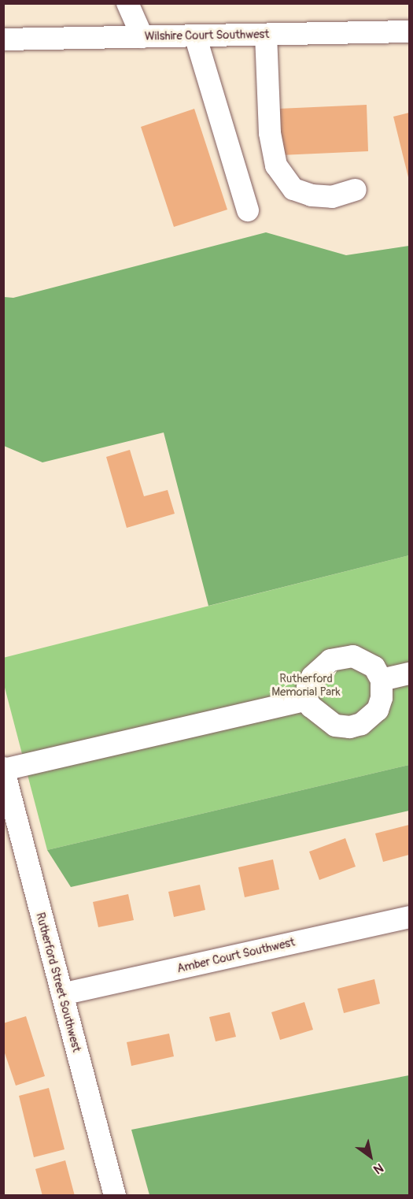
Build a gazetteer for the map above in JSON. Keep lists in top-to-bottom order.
{
  "streets": {
    "street": ["Wilshire Court Southwest", "Amber Court Southwest", "Rutherford Street Southwest"]
  },
  "crossings": [
    ["Amber Court Southwest", "Rutherford Street Southwest"]
  ],
  "parks": ["Rutherford Memorial Park"],
  "north": "bottom right"
}
